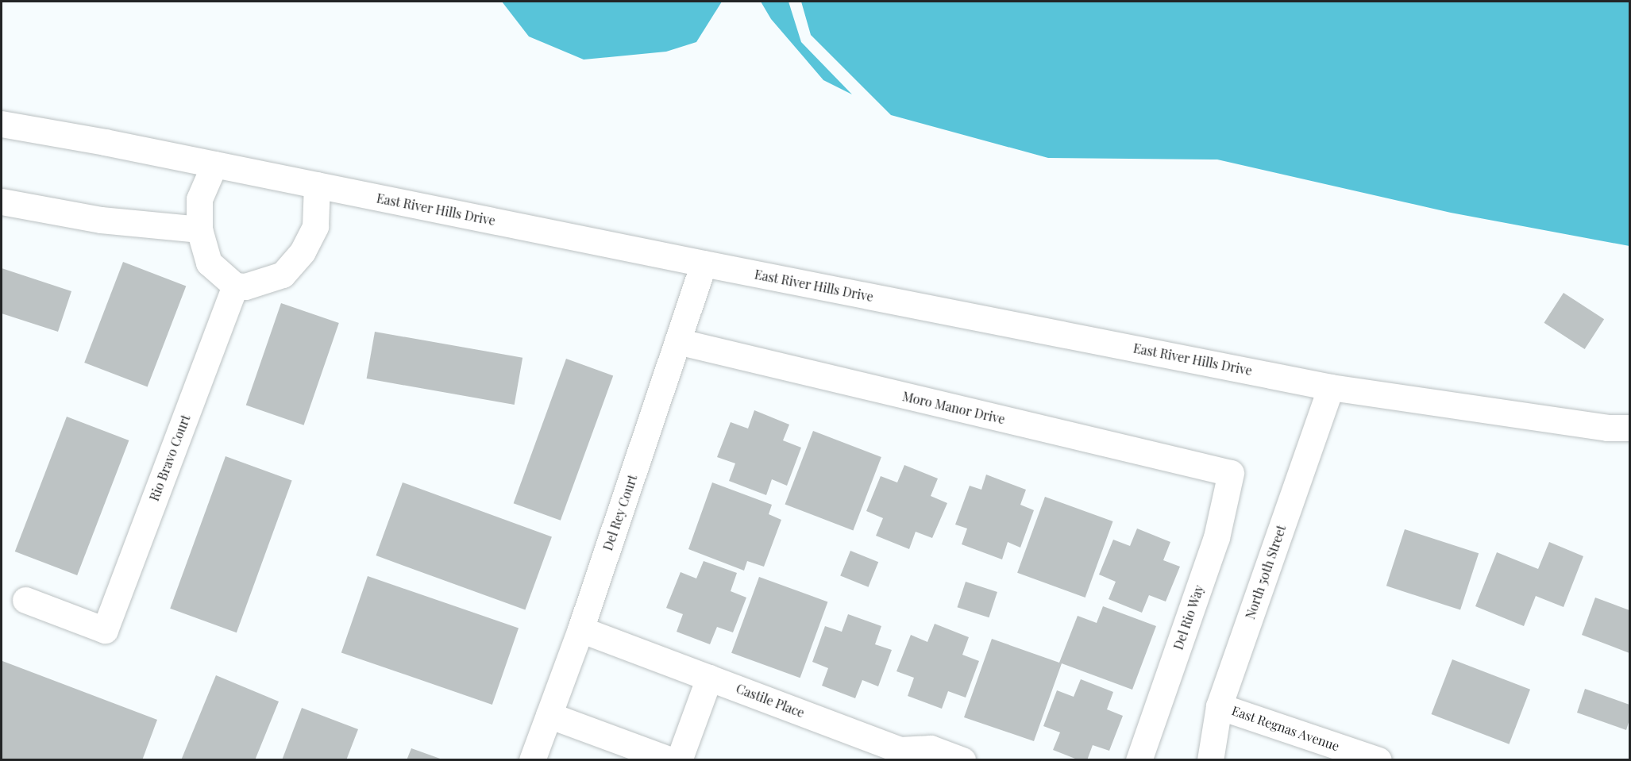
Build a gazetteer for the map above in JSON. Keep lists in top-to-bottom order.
{
  "streets": {
    "street": [
      "East River Hills Drive",
      "Moro Manor Drive",
      "Rio Bravo Court",
      "Del Rey Court",
      "North 50th Street",
      "Del Rio Way",
      "Castile Place",
      "East Regnas Avenue"
    ]
  },
  "crossings": [
    ["East River Hills Drive", "Rio Bravo Court"],
    ["East River Hills Drive", "Del Rey Court"],
    ["East River Hills Drive", "North 50th Street"],
    ["Moro Manor Drive", "Del Rey Court"],
    ["Moro Manor Drive", "Del Rio Way"],
    ["Del Rey Court", "Castile Place"],
    ["North 50th Street", "East Regnas Avenue"]
  ]
}
